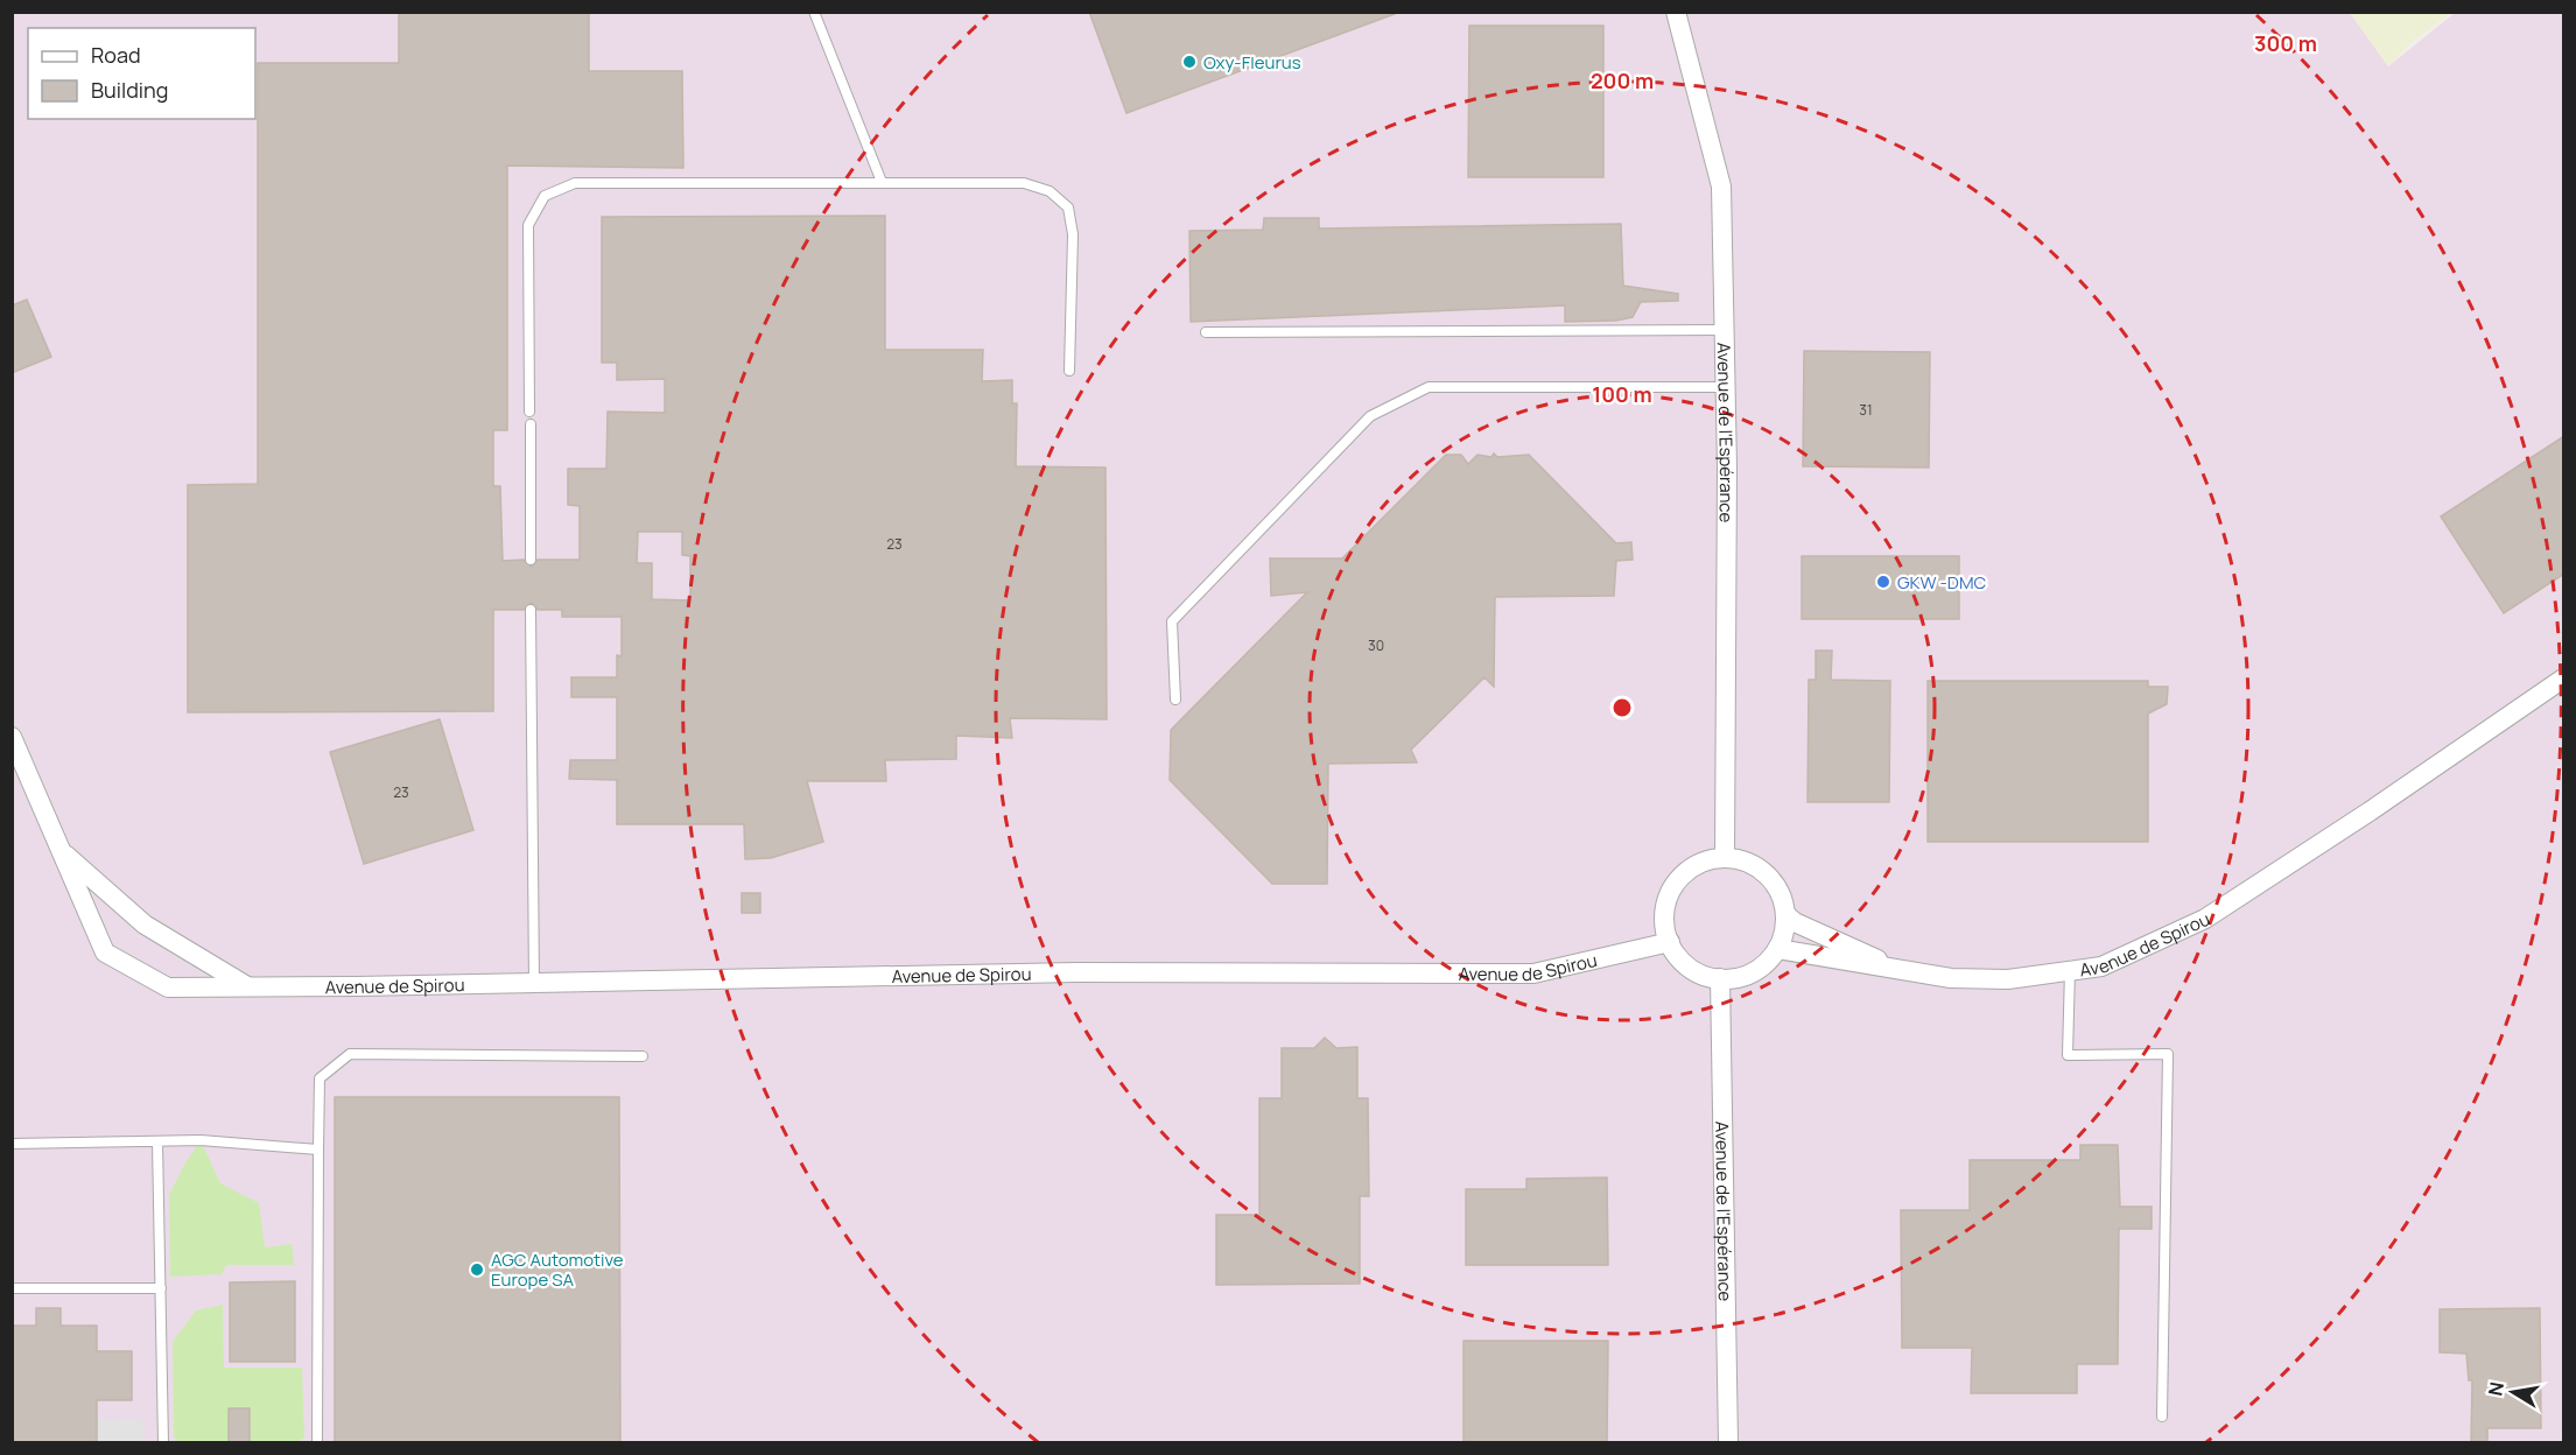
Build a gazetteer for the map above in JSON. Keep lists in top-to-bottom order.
{
  "streets": {
    "street": ["Avenue de l'Espérance", "Avenue de Spirou"]
  },
  "crossings": [
    ["Avenue de l'Espérance", "Avenue de Spirou"]
  ],
  "places": ["Oxy-Fleurus", "GKW -DMC", "AGC Automotive Europe SA"],
  "house_numbers": [
    "31",
    "23",
    "30",
    "23"
  ],
  "legend": ["Road", "Building"],
  "north": "left",
  "rings": ["300 m", "200 m", "100 m"]
}
